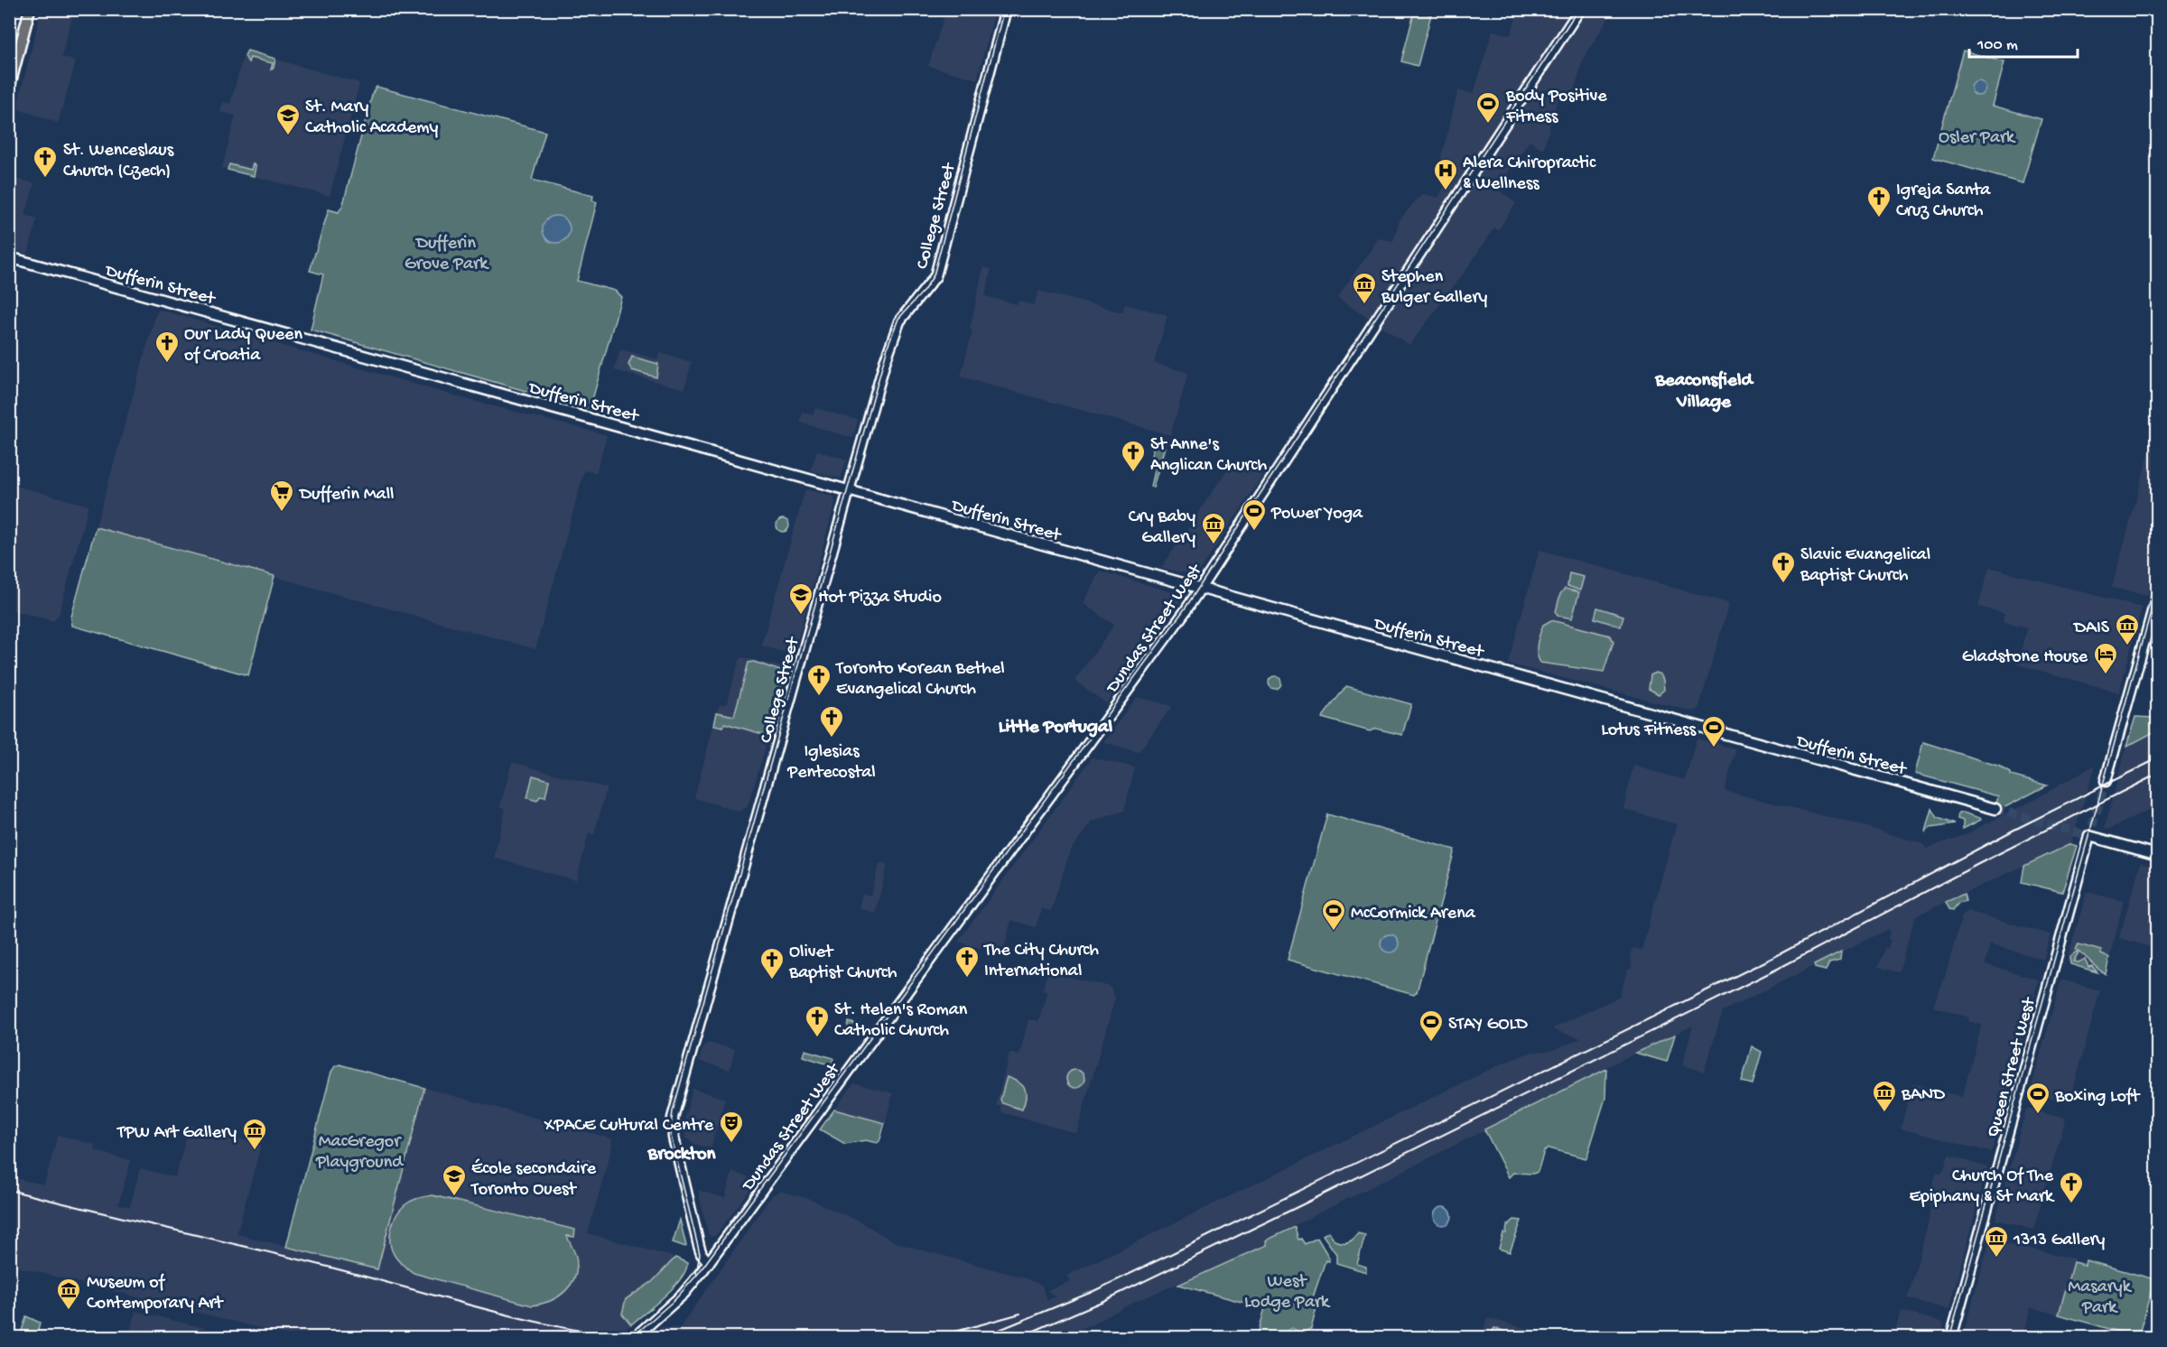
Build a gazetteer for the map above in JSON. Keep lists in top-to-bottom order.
{
  "streets": {
    "main road": [
      "College Street",
      "Dufferin Street",
      "Dundas Street West",
      "Queen Street West"
    ]
  },
  "crossings": [
    ["College Street", "Dufferin Street"],
    ["College Street", "Dundas Street West"],
    ["Dufferin Street", "Dundas Street West"]
  ],
  "districts": ["Beaconsfield Village", "Little Portugal", "Brockton"],
  "parks": [
    "Osler Park",
    "Dufferin Grove Park",
    "MacGregor Playground",
    "West Lodge Park",
    "Masaryk Park"
  ],
  "places": {
    "sports": [
      "Body Positive Fitness",
      "Power Yoga",
      "Lotus Fitness",
      "McCormick Arena",
      "STAY GOLD",
      "Boxing Loft"
    ],
    "school or university": ["St. Mary Catholic Academy", "Hot Pizza Studio", "École secondaire Toronto Ouest"],
    "church": [
      "St. Wenceslaus Church (Czech)",
      "Igreja Santa Cruz Church",
      "Our Lady Queen of Croatia",
      "St Anne's Anglican Church",
      "Slavic Evangelical Baptist Church",
      "Toronto Korean Bethel Evangelical Church",
      "Iglesias Pentecostal",
      "The City Church International",
      "Olivet Baptist Church",
      "St. Helen's Roman Catholic Church",
      "Church Of The Epiphany & St Mark"
    ],
    "hospital": ["Alera Chiropractic & Wellness"],
    "museum": [
      "Stephen Bulger Gallery",
      "Cry Baby Gallery",
      "DAIS",
      "BAND",
      "TPW Art Gallery",
      "1313 Gallery",
      "Museum of Contemporary Art"
    ],
    "supermarket": ["Dufferin Mall"],
    "hotel": ["Gladstone House"],
    "theatre": ["XPACE Cultural Centre"]
  },
  "scale_bar": "100 m"
}
